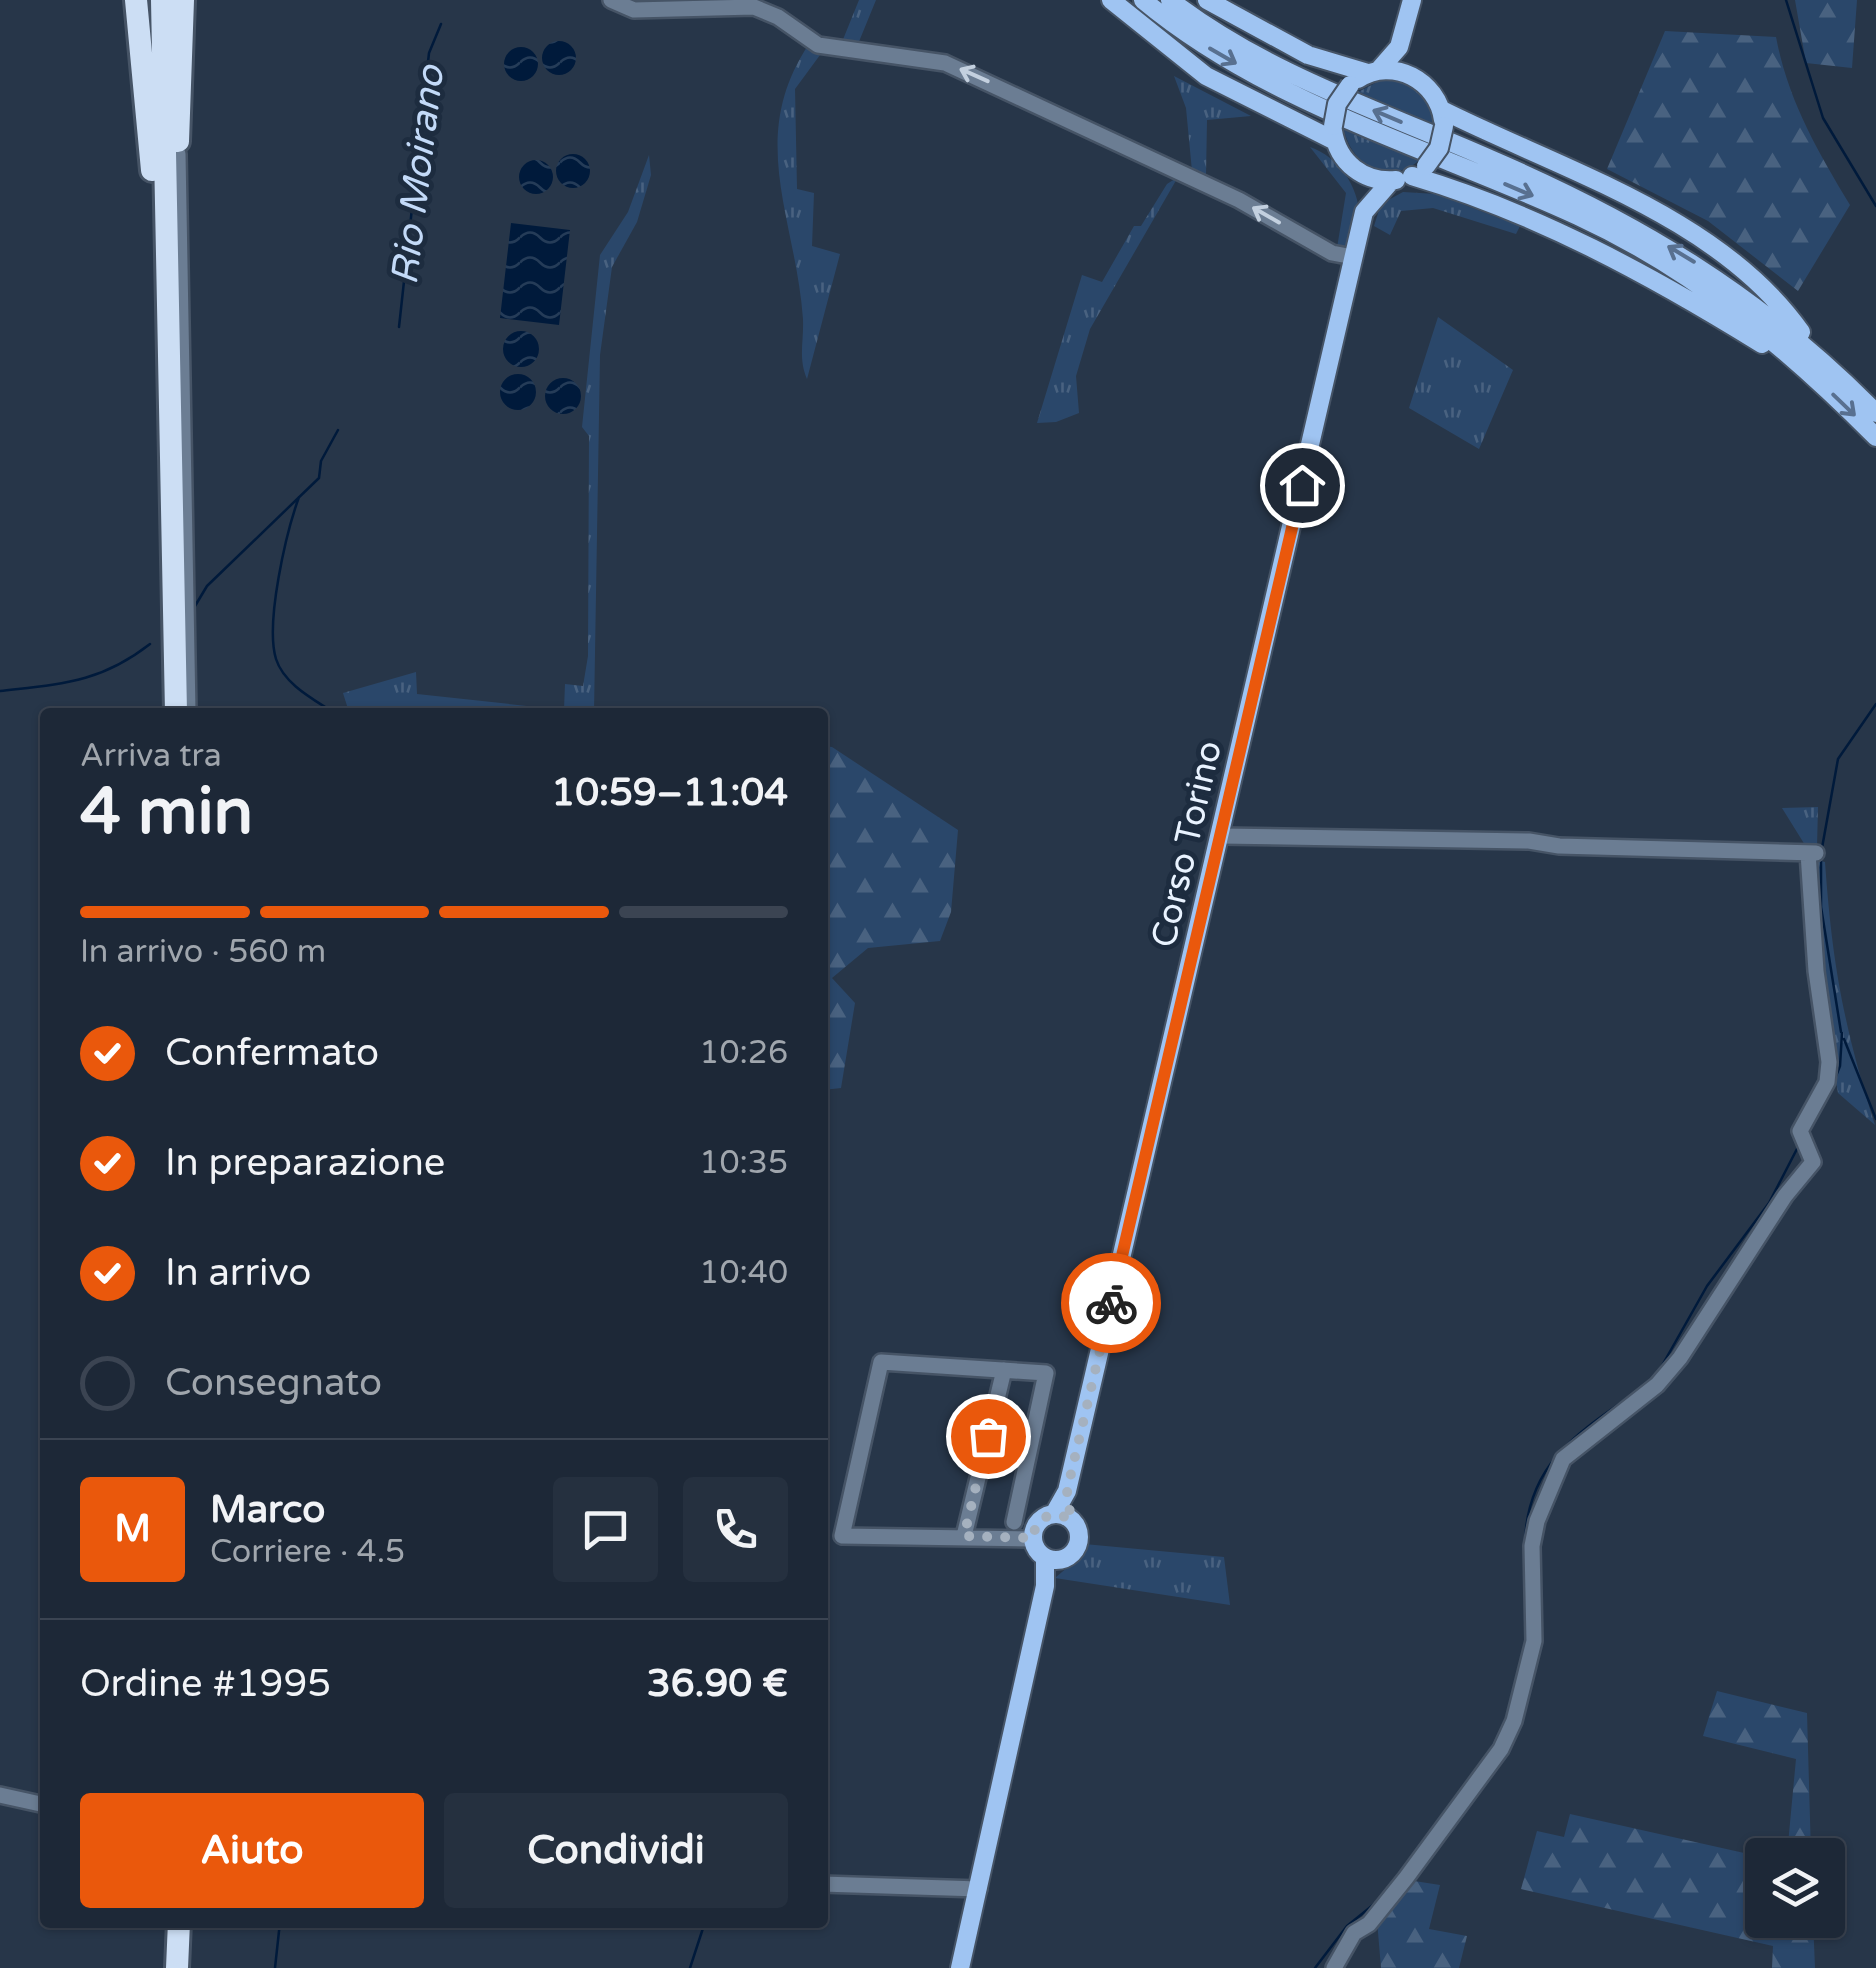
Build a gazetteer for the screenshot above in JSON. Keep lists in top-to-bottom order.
{
  "streets": {
    "main road": ["Corso Torino"]
  },
  "water": ["Rio Moirano"],
  "page": {
    "heading": ["4 min", "Arriva tra", "10:59–11:04"],
    "panel": [
      "Marco",
      "Corriere · 4.5",
      "Ordine #1995",
      "36.90 €"
    ],
    "bar": "In arrivo · 560 m",
    "list": [
      ["Confermato", "10:26"],
      ["In preparazione", "10:35"],
      ["In arrivo", "10:40"],
      "Consegnato"
    ],
    "round": "M",
    "buttons": ["Aiuto", "Condividi"]
  }
}
